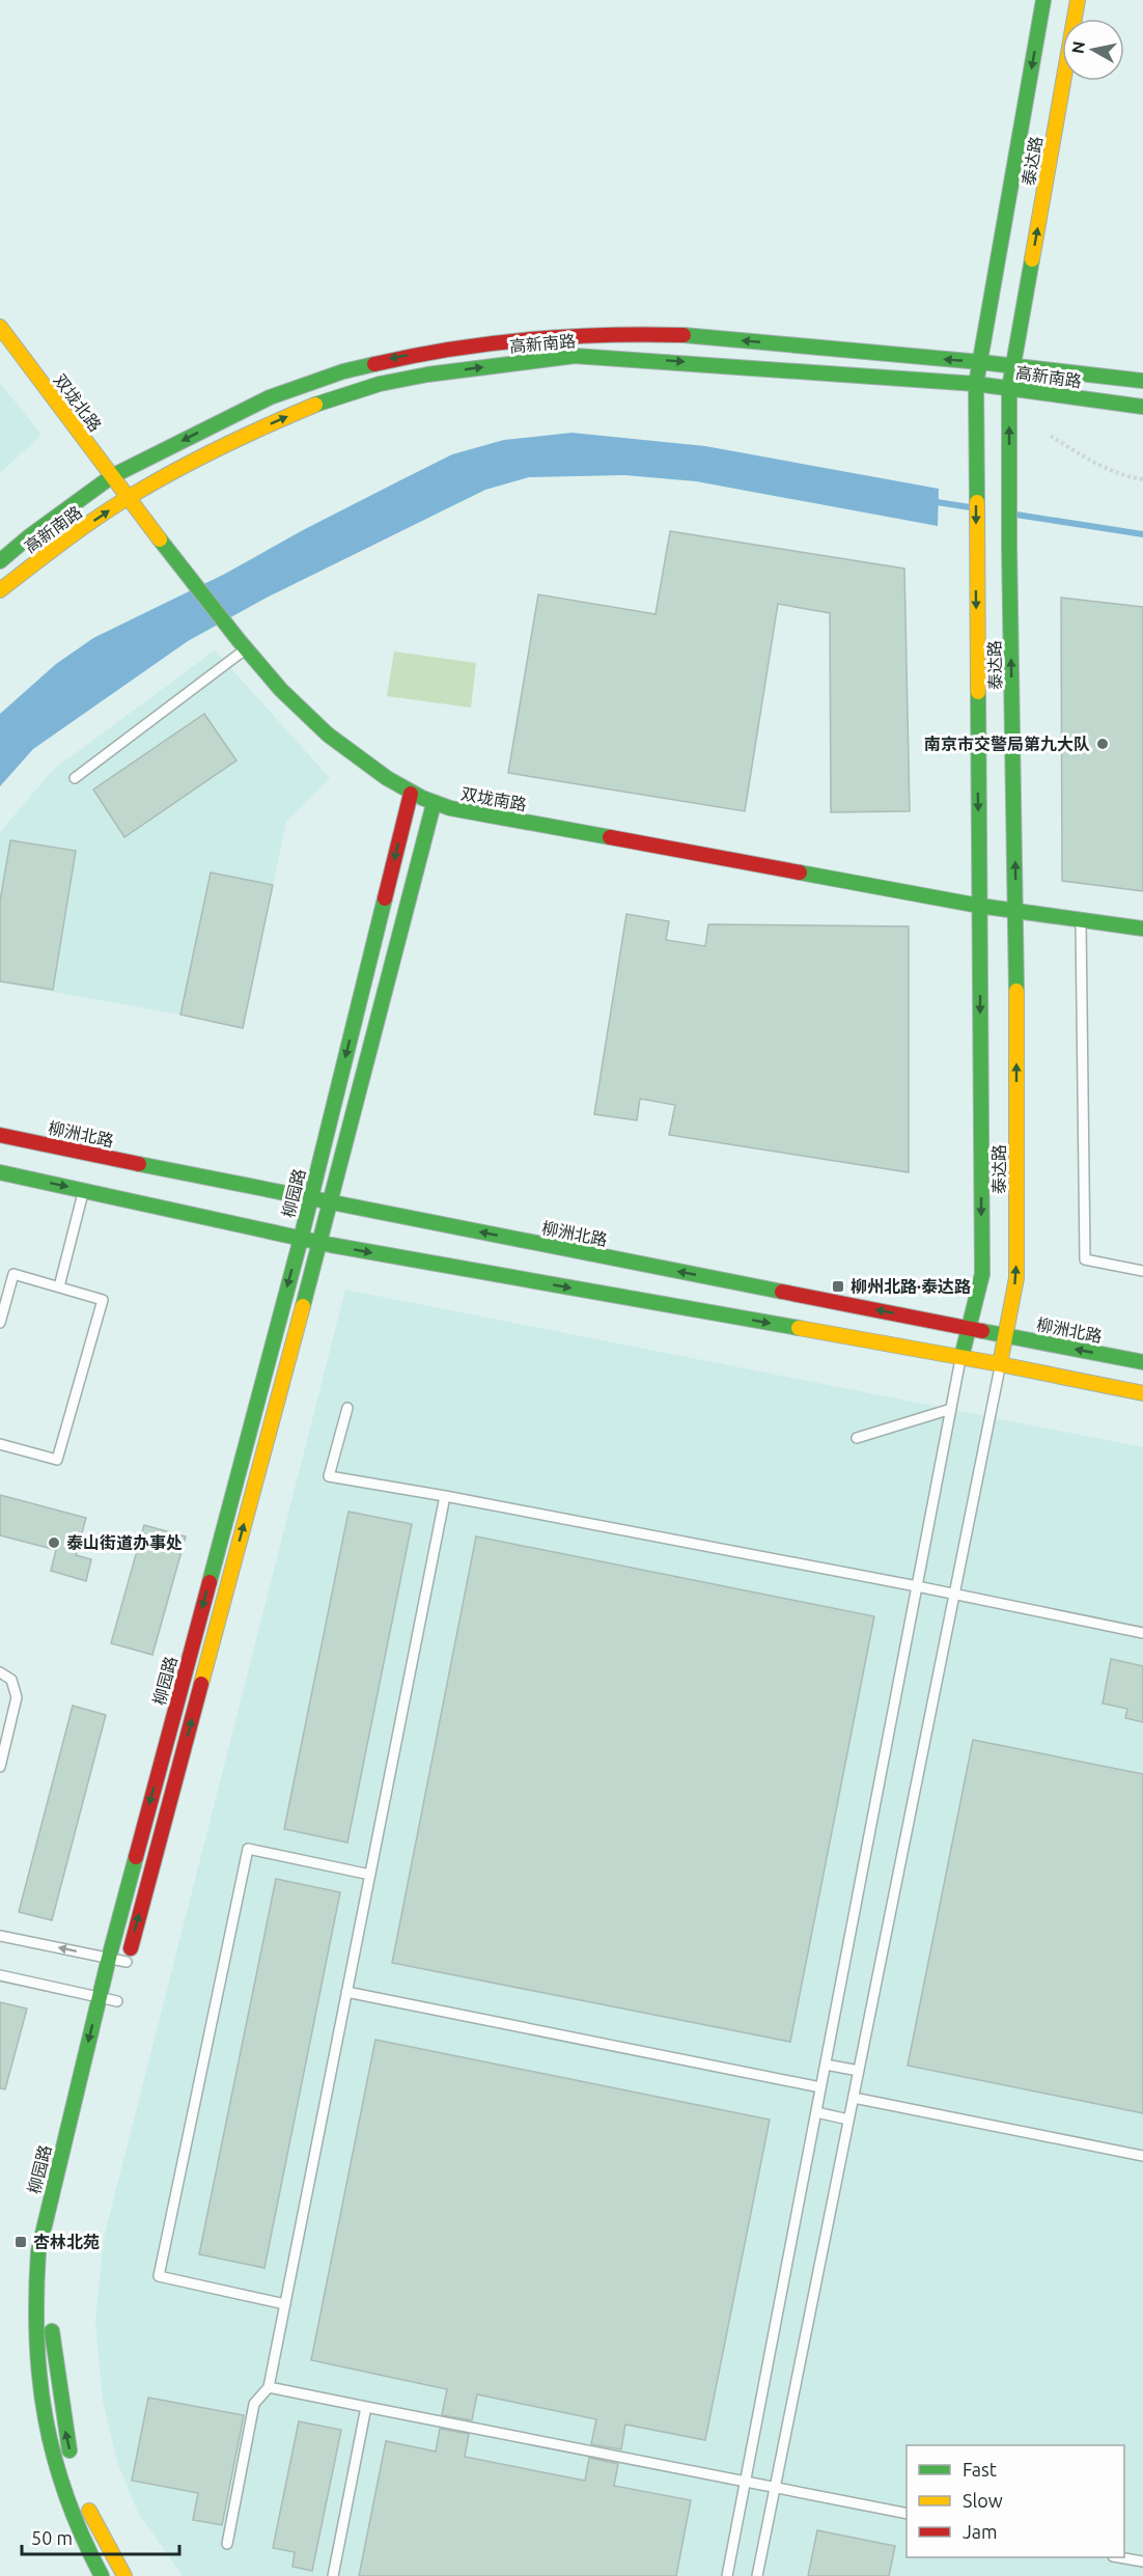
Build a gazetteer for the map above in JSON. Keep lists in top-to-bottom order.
{
  "streets": {
    "street": [
      "泰达路",
      "高新南路",
      "双垅北路",
      "双垅南路",
      "柳洲北路",
      "柳园路"
    ]
  },
  "crossings": [
    ["泰达路", "高新南路"],
    ["泰达路", "双垅南路"],
    ["泰达路", "柳洲北路"],
    ["高新南路", "双垅北路"],
    ["高新南路", "双垅南路"],
    ["双垅北路", "双垅南路"],
    ["双垅南路", "柳园路"],
    ["柳洲北路", "柳园路"]
  ],
  "places": {
    "other": ["南京市交警局第九大队", "泰山街道办事处"],
    "transit": ["柳州北路·泰达路", "杏林北苑"]
  },
  "legend": ["Fast", "Slow", "Jam"],
  "scale_bar": "50 m",
  "north": "left"
}
